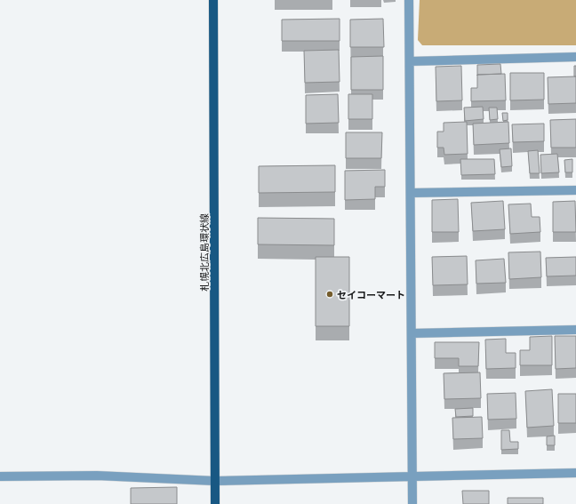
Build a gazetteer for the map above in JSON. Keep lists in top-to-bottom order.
{
  "streets": {
    "main road": ["札幌北広島環状線"]
  },
  "places": ["セイコーマート"]
}
